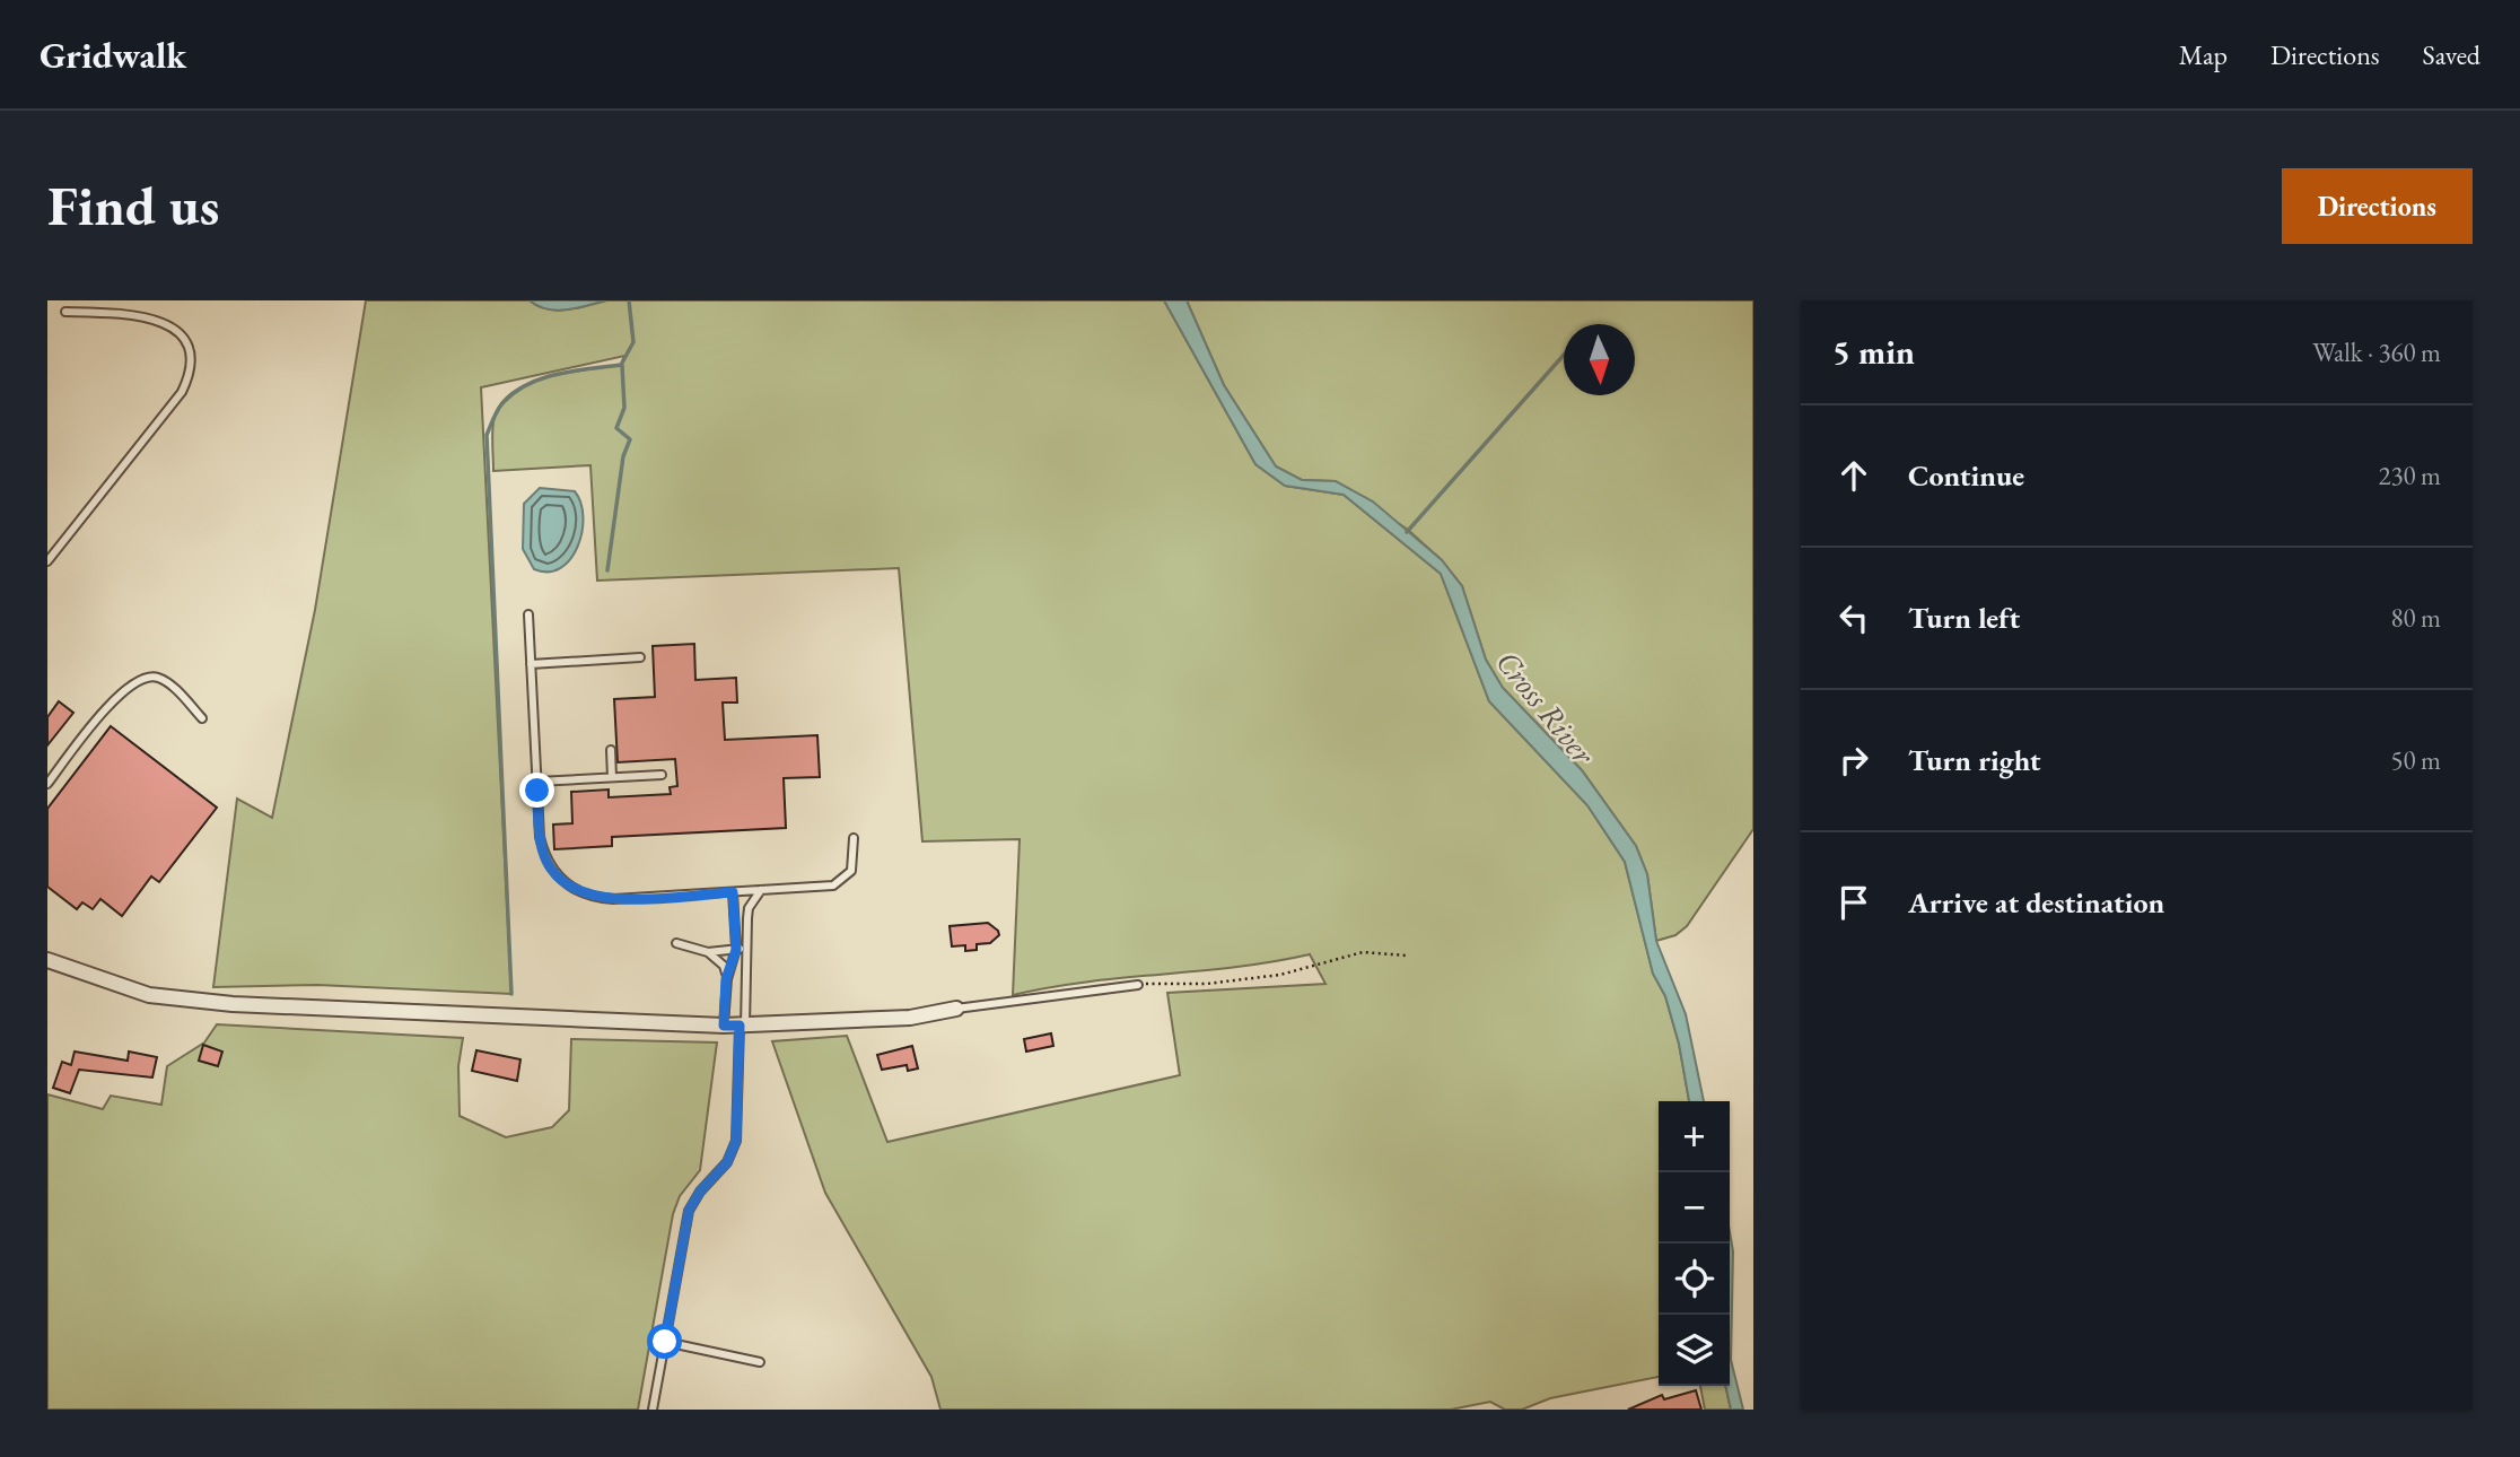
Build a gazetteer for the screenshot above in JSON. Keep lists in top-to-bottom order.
{
  "water": ["Cross River"],
  "north": "bottom",
  "page": {
    "header": "Gridwalk",
    "nav": ["Map", "Directions", "Saved"],
    "buttons": "Directions",
    "title": "Find us",
    "heading": ["5 min", "Walk · 360 m"],
    "list": [
      ["Continue", "230 m"],
      ["Turn left", "80 m"],
      ["Turn right", "50 m"],
      "Arrive at destination"
    ],
    "map_buttons": ["+", "−"]
  }
}
